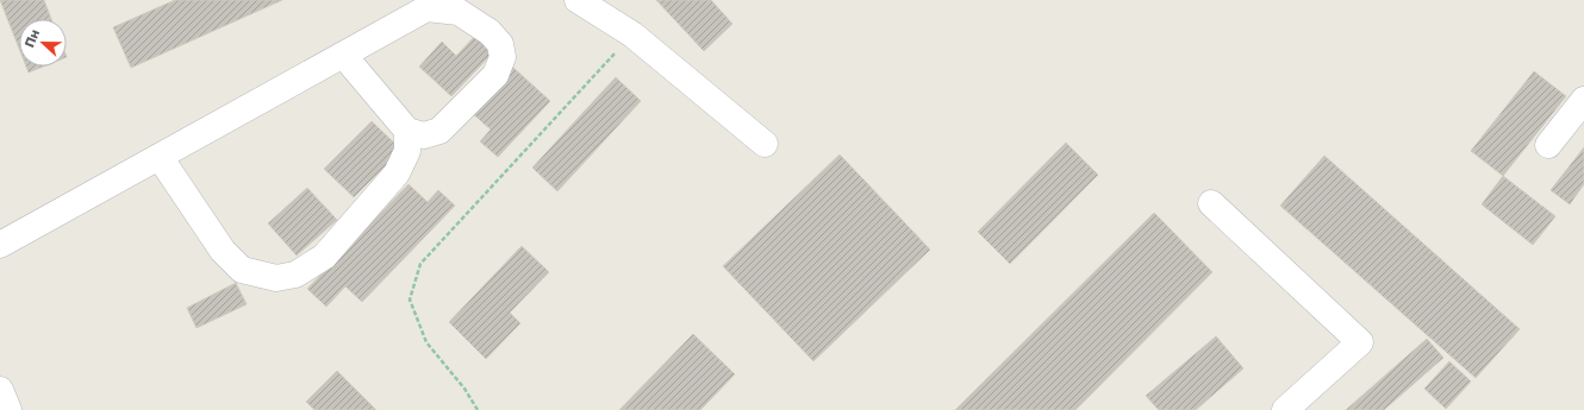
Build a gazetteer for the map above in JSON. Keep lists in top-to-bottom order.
{
  "north": "left"
}
